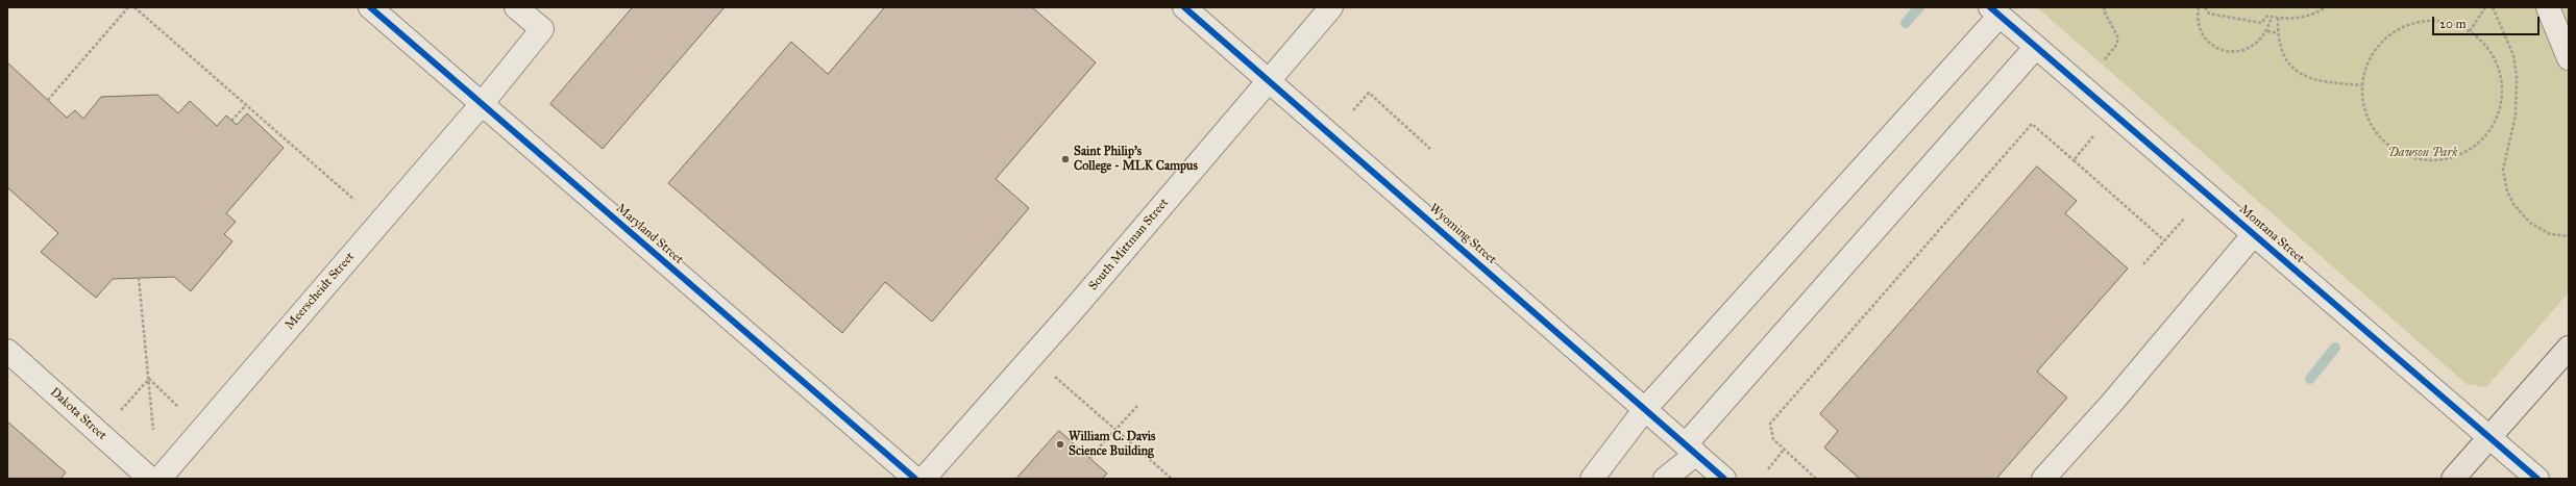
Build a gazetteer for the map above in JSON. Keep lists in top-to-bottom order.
{
  "streets": {
    "street": [
      "Maryland Street",
      "Wyoming Street",
      "Montana Street",
      "South Mittman Street",
      "Meerscheidt Street",
      "Dakota Street"
    ]
  },
  "crossings": [
    ["Maryland Street", "Meerscheidt Street"],
    ["Wyoming Street", "South Mittman Street"]
  ],
  "parks": ["Dawson Park"],
  "places": ["Saint Philip's College - MLK Campus", "William C. Davis Science Building"],
  "scale_bar": "20 m"
}
